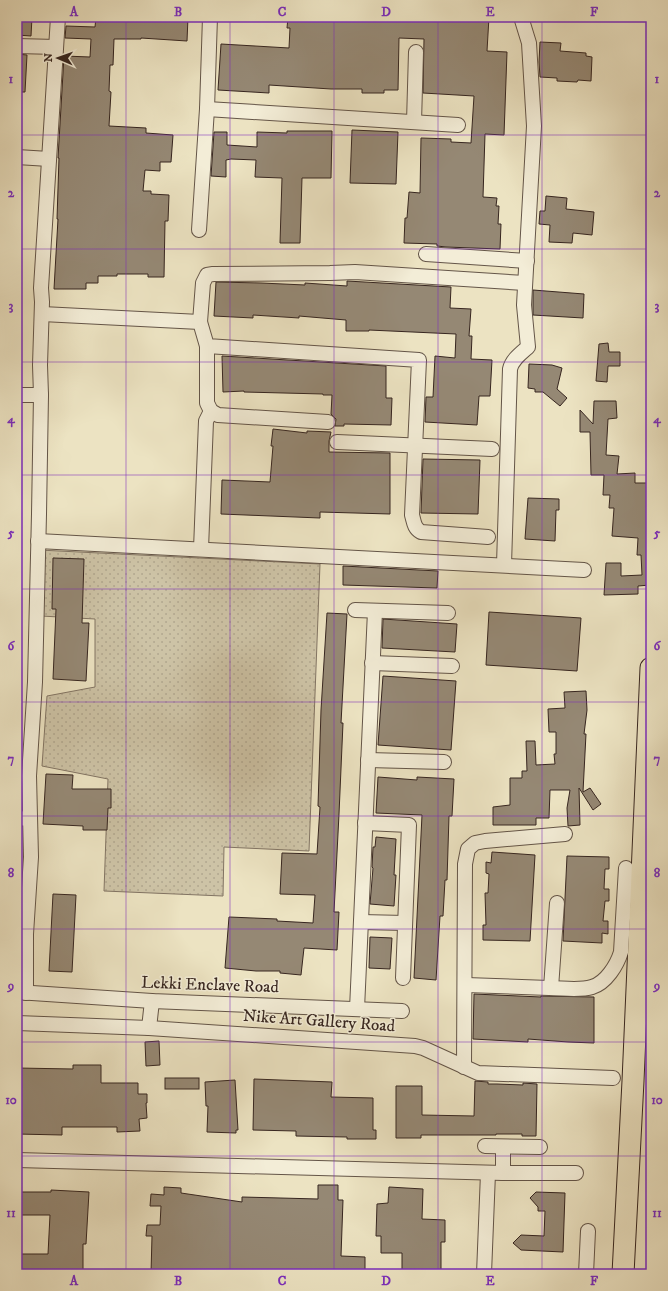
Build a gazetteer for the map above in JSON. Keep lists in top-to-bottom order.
{
  "streets": {
    "street": ["Lekki Enclave Road", "Nike Art Gallery Road"]
  },
  "north": "left",
  "grid": {
    "columns": [
      "A",
      "B",
      "C",
      "D",
      "E",
      "F"
    ],
    "rows": [
      "1",
      "2",
      "3",
      "4",
      "5",
      "6",
      "7",
      "8",
      "9",
      "10",
      "11"
    ]
  }
}
